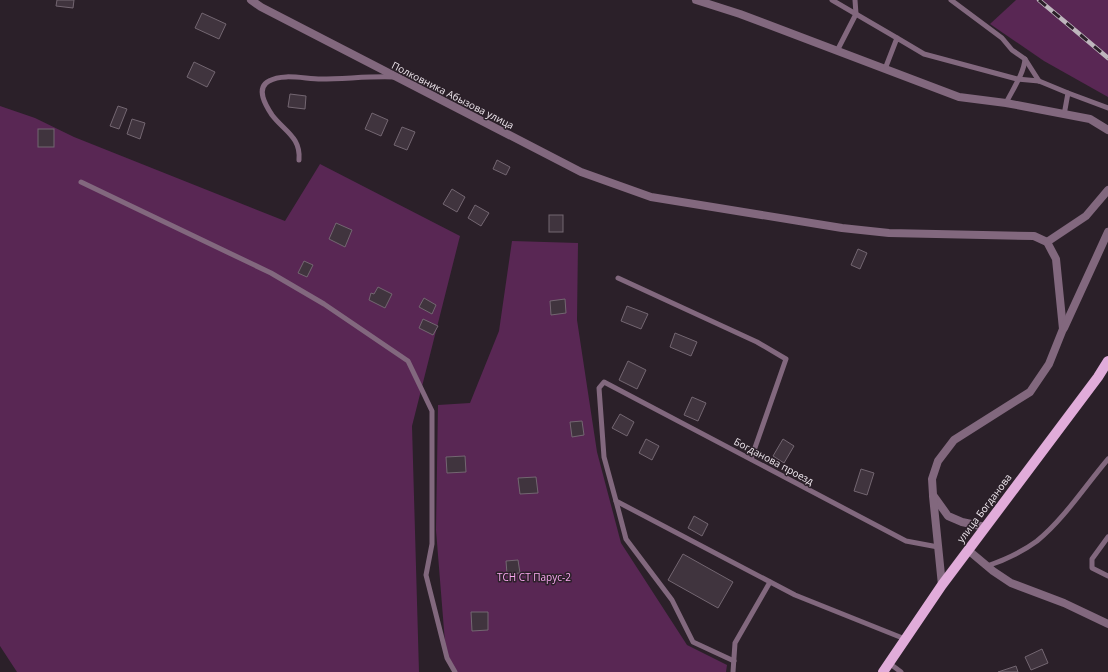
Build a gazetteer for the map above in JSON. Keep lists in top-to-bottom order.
{
  "streets": {
    "main road": ["улица Богданова"],
    "street": ["Полковника Абызова улица"],
    "lane": ["Богданова проезд"]
  },
  "parks": ["ТСН СТ Парус-2"]
}
